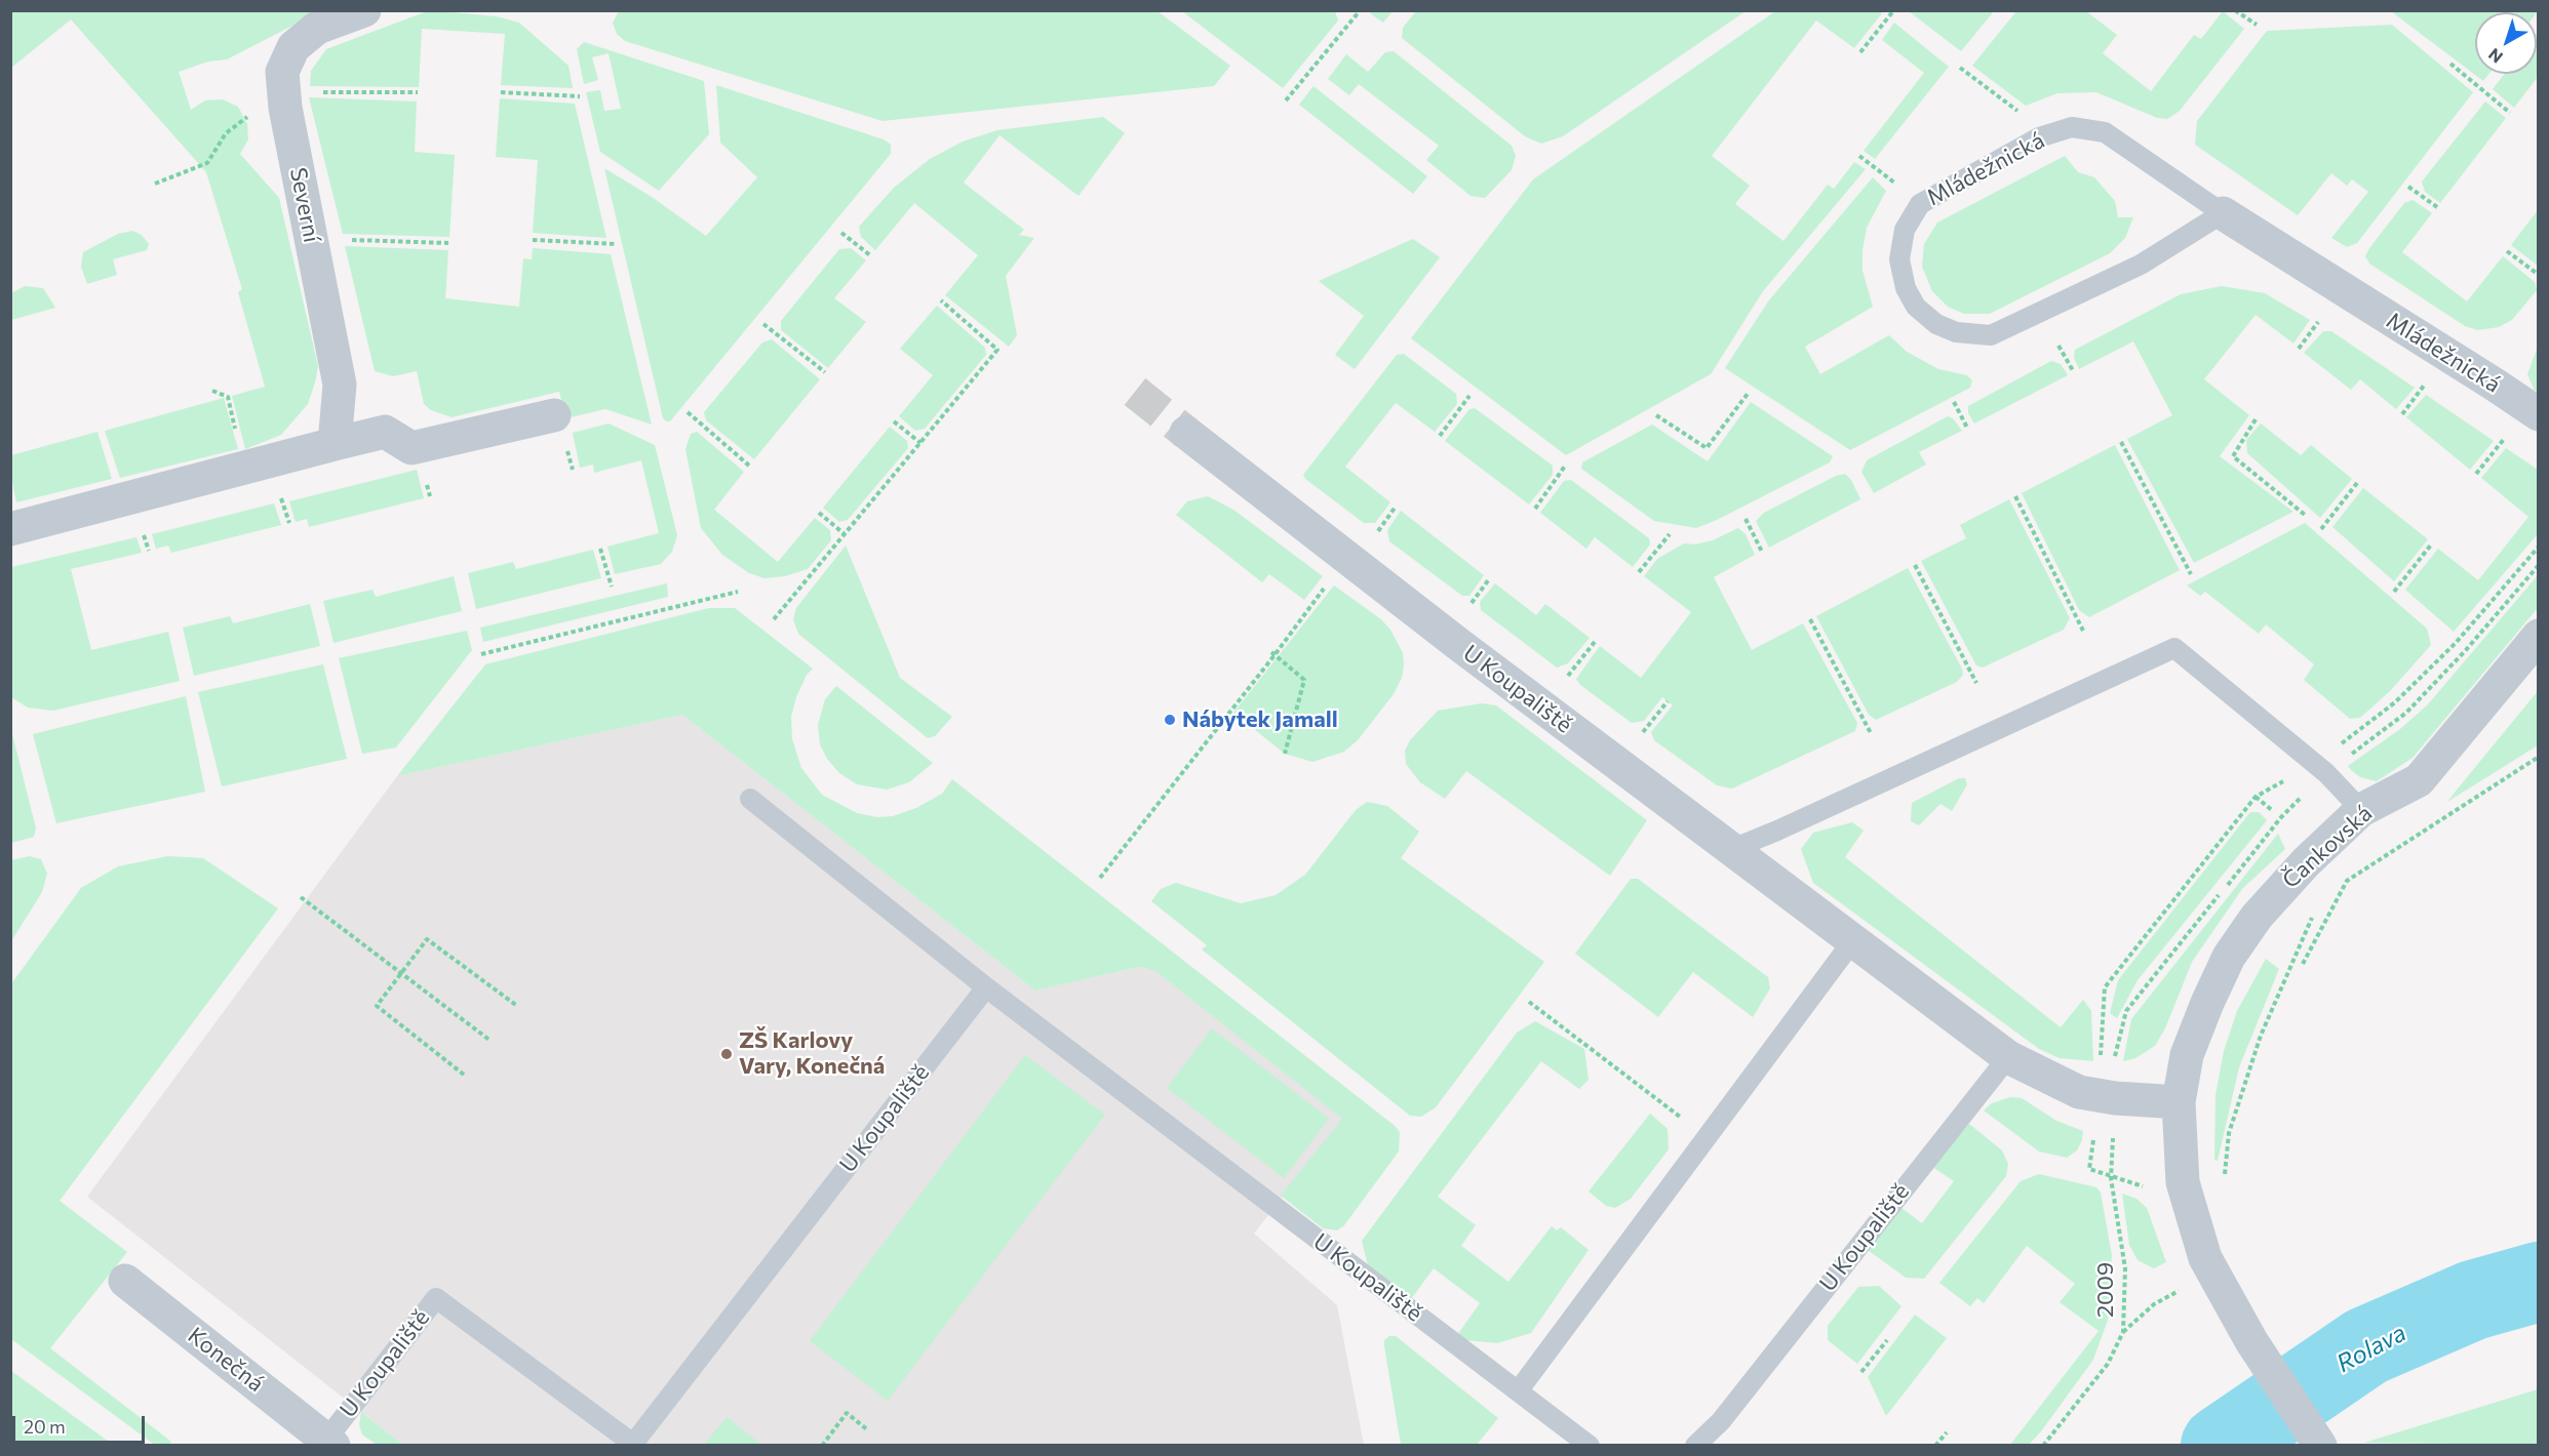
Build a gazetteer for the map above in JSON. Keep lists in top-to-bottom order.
{
  "streets": {
    "street": [
      "Mládežnická",
      "Severní",
      "U Koupaliště",
      "Čankovská",
      "Konečná"
    ],
    "path": ["2009"]
  },
  "crossings": [
    ["U Koupaliště", "Čankovská"],
    ["U Koupaliště", "Konečná"]
  ],
  "water": ["Rolava"],
  "places": ["Nábytek Jamall", "ZŠ Karlovy Vary, Konečná"],
  "scale_bar": "20 m",
  "north": "bottom left"
}
